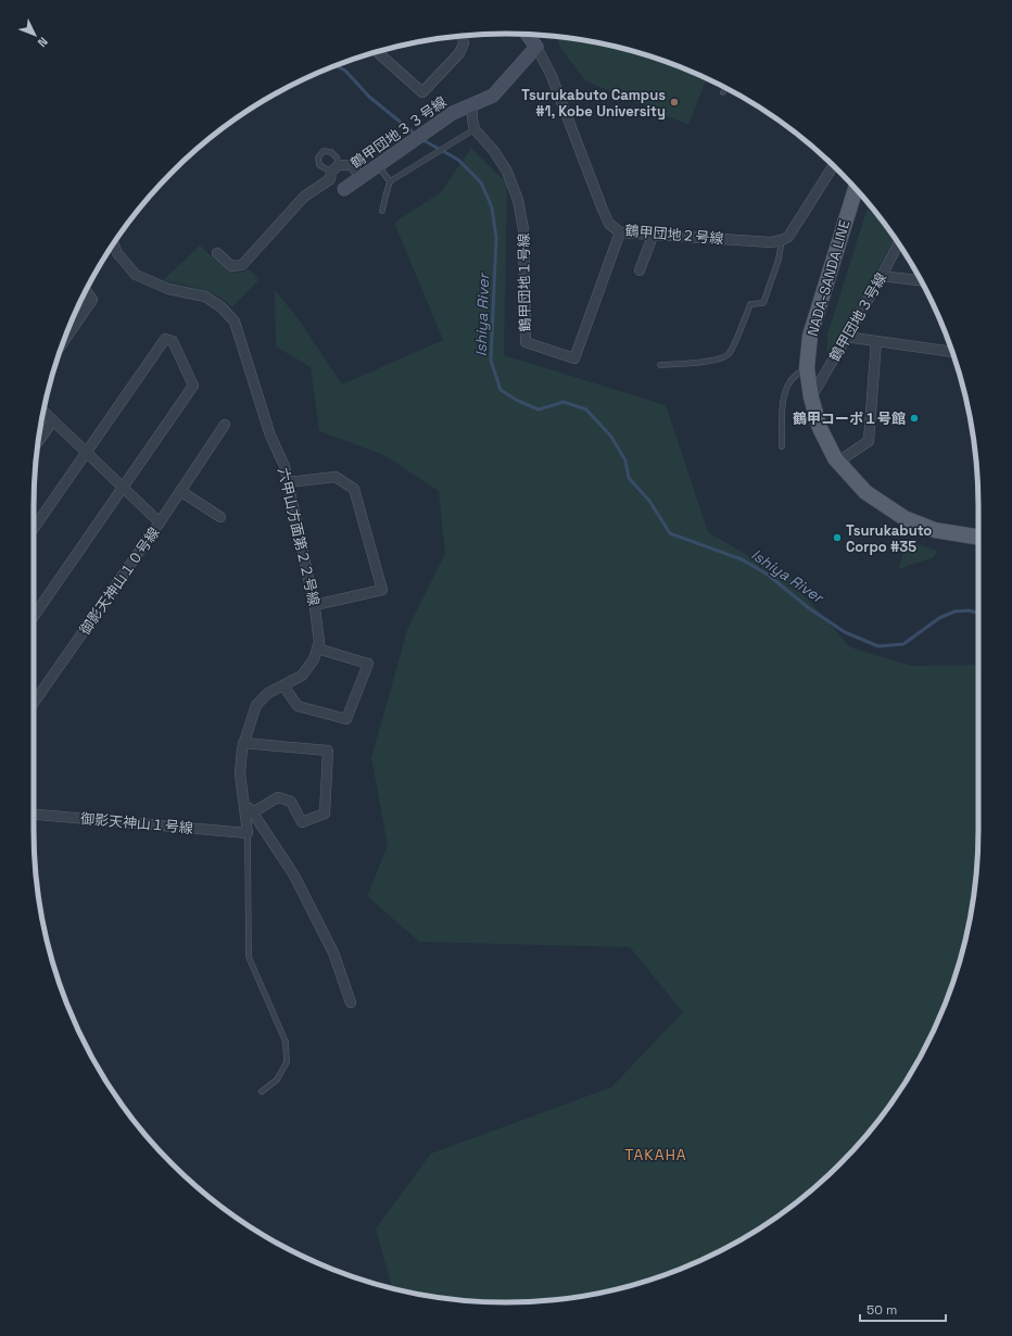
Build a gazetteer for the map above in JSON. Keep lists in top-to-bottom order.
{
  "streets": {
    "main road": ["NADA-SANDA LINE"],
    "street": [
      "鶴甲団地３３号線",
      "鶴甲団地２号線",
      "鶴甲団地１号線",
      "鶴甲団地３号線",
      "六甲山方面第２２号線",
      "御影天神山１０号線",
      "御影天神山１号線"
    ]
  },
  "crossings": [
    ["鶴甲団地３３号線", "鶴甲団地２号線"],
    ["鶴甲団地２号線", "鶴甲団地１号線"],
    ["NADA-SANDA LINE", "鶴甲団地３号線"],
    ["六甲山方面第２２号線", "御影天神山１号線"]
  ],
  "districts": ["TAKAHA"],
  "water": ["Ishiya River"],
  "places": ["Tsurukabuto Campus #1, Kobe University", "鶴甲コーポ１号館", "Tsurukabuto Corpo #35"],
  "scale_bar": "50 m",
  "north": "bottom right"
}
